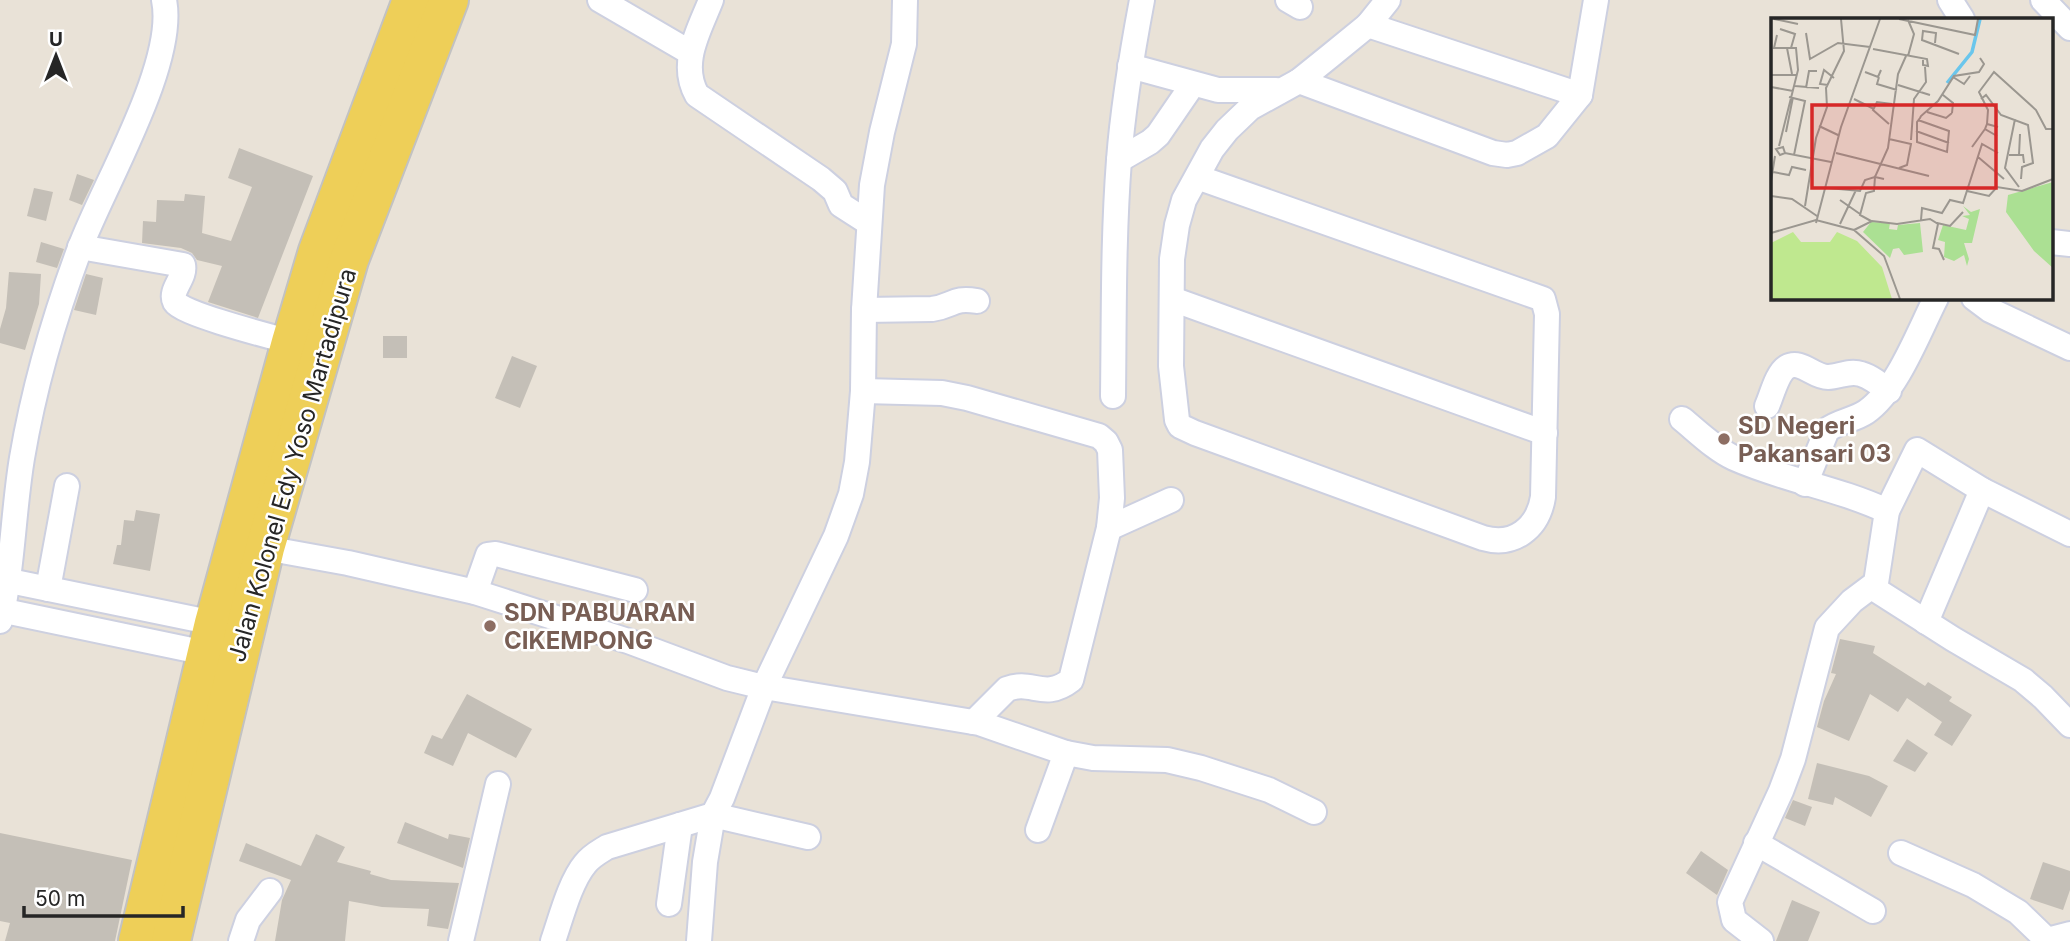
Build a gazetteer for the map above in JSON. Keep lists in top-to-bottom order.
{
  "streets": {
    "main road": ["Jalan Kolonel Edy Yoso Martadipura"]
  },
  "places": ["SD Negeri Pakansari 03", "SDN PABUARAN CIKEMPONG"],
  "scale_bar": "50 m",
  "north": "top"
}
